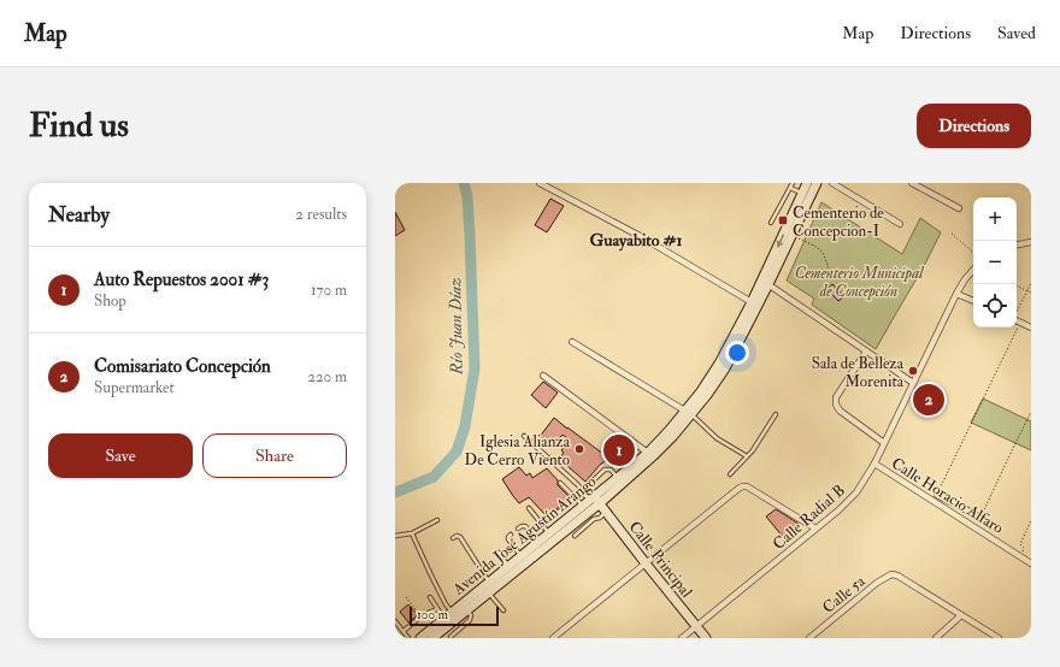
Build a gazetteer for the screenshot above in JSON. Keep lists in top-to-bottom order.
{
  "streets": {
    "main road": ["Avenida José Agustín Arango", "Calle Principal"],
    "street": ["Calle Horacio Alfaro", "Calle Radial B", "Calle 5a"]
  },
  "crossings": [
    ["Calle Horacio Alfaro", "Calle Radial B"],
    ["Calle Radial B", "Calle Principal"],
    ["Avenida José Agustín Arango", "Calle Principal"]
  ],
  "districts": ["Guayabito #1"],
  "water": ["Río Juan Díaz"],
  "parks": ["Cementerio Municipal de Concepción"],
  "places": {
    "transit": ["Cementerio de Concepcion-I"],
    "other": ["Sala de Belleza Morenita", "Iglesia Alianza De Cerro Viento"]
  },
  "scale_bar": "100 m",
  "page": {
    "header": "Map",
    "nav": ["Map", "Directions", "Saved"],
    "buttons": [
      "Directions",
      ["Save", "Share"]
    ],
    "title": "Find us",
    "heading": ["Nearby", "2 results"],
    "map_buttons": ["+", "−"],
    "list": [
      {
        "mark": "1",
        "name": "Auto Repuestos 2001 #3",
        "note": "Shop",
        "value": "170 m"
      },
      {
        "mark": "2",
        "name": "Comisariato Concepción",
        "note": "Supermarket",
        "value": "220 m"
      }
    ],
    "pins": ["2", "1"],
    "scale": "100 m"
  }
}
